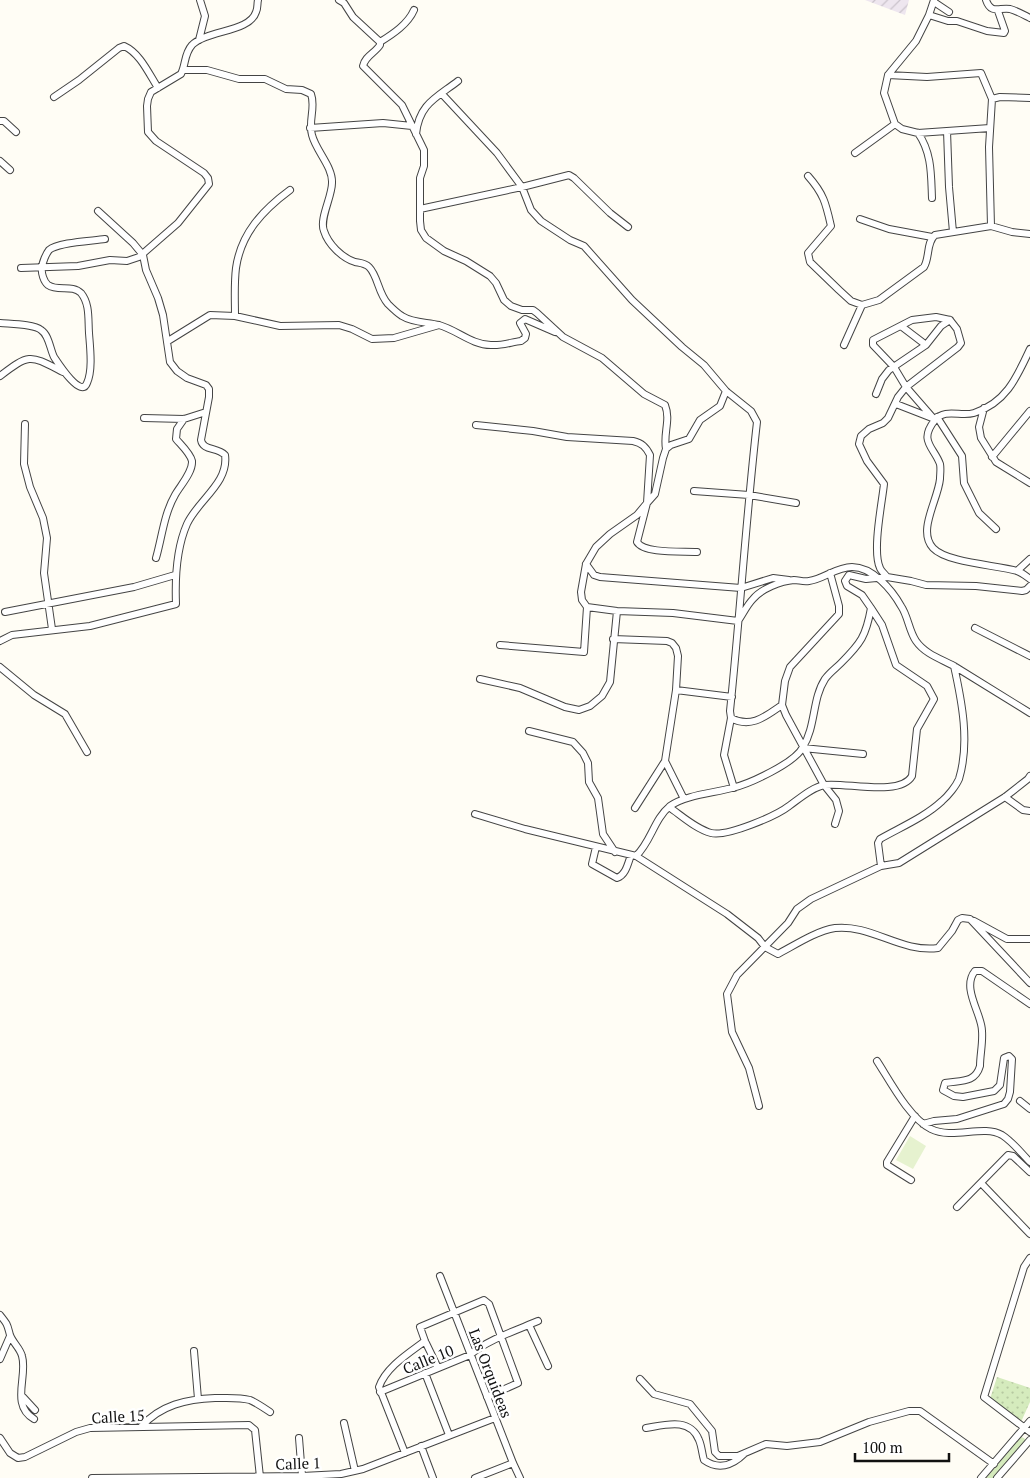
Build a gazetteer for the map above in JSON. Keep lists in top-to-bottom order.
{
  "streets": {
    "street": [
      "Calle 10",
      "Las Orquideas",
      "Calle 15",
      "Calle 1"
    ]
  },
  "crossings": [
    ["Calle 10", "Las Orquideas"],
    ["Las Orquideas", "Calle 1"],
    ["Calle 15", "Calle 1"]
  ],
  "scale_bar": "100 m"
}
